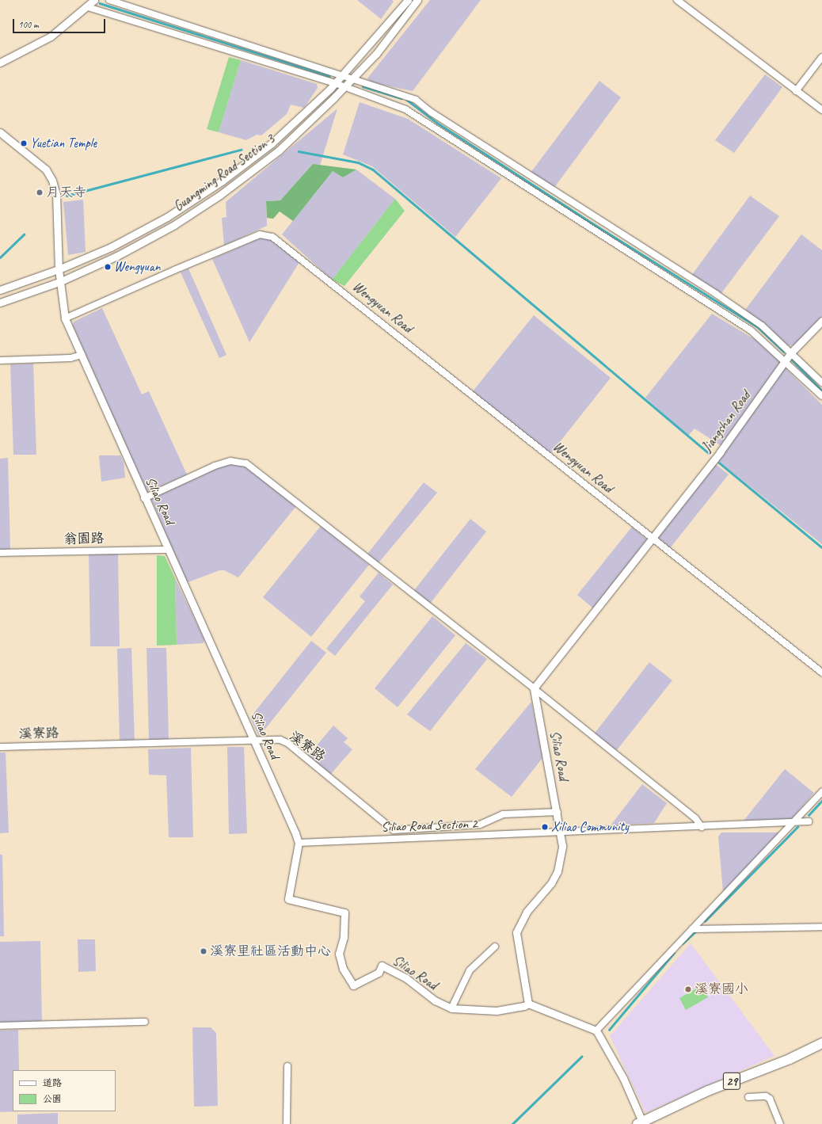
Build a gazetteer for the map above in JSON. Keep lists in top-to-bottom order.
{
  "streets": {
    "main road": ["29"],
    "street": [
      "Guangming Road Section 3",
      "Wengyuan Road",
      "Jiangshan Road",
      "Siliao Road",
      "翁園路",
      "溪寮路",
      "Siliao Road Section 2"
    ]
  },
  "crossings": [
    ["Guangming Road Section 3", "Siliao Road"],
    ["Wengyuan Road", "Jiangshan Road"],
    ["Wengyuan Road", "Siliao Road"],
    ["Siliao Road", "翁園路"],
    ["Siliao Road", "溪寮路"],
    ["Siliao Road", "Siliao Road Section 2"]
  ],
  "places": [
    "Yuetian Temple",
    "月天寺",
    "Wengyuan",
    "Xiliao Community",
    "溪寮里社區活動中心",
    "溪寮國小"
  ],
  "legend": ["道路", "公園"],
  "scale_bar": "100 m"
}
